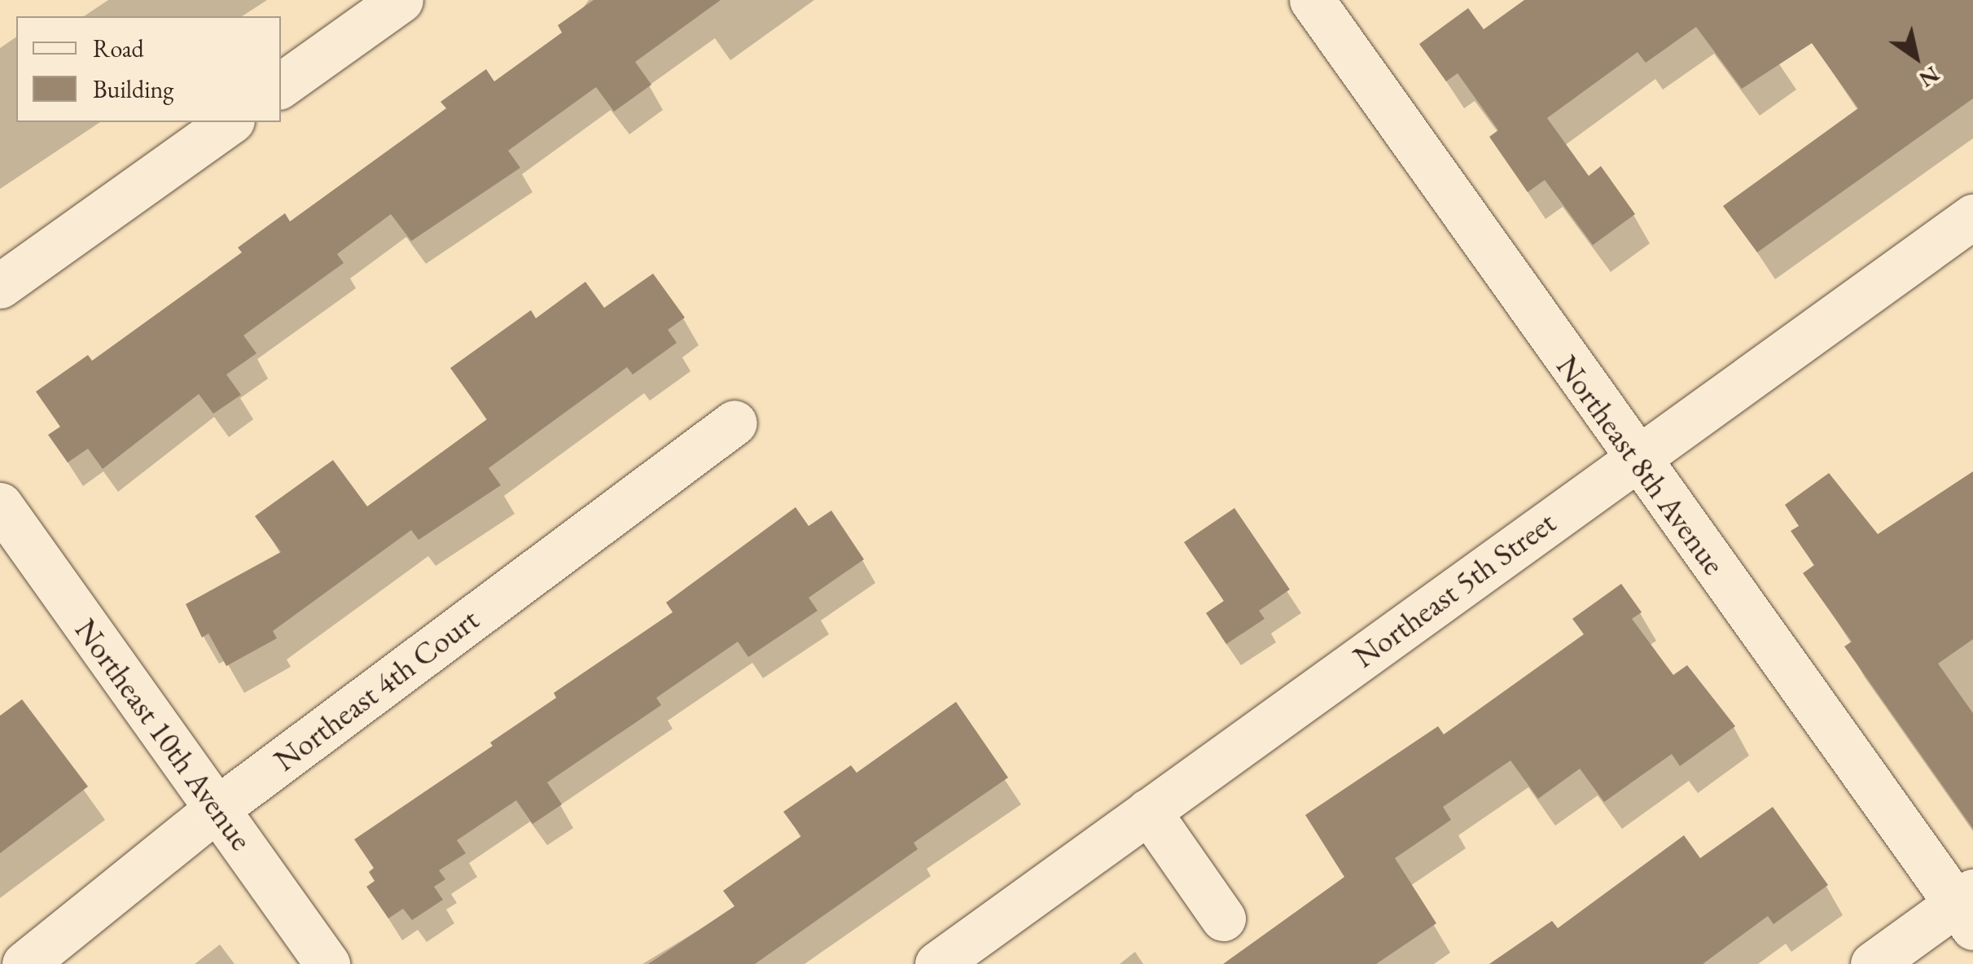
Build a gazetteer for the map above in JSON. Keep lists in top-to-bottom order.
{
  "streets": {
    "street": [
      "Northeast 8th Avenue",
      "Northeast 5th Street",
      "Northeast 4th Court",
      "Northeast 10th Avenue"
    ]
  },
  "crossings": [
    ["Northeast 8th Avenue", "Northeast 5th Street"],
    ["Northeast 4th Court", "Northeast 10th Avenue"]
  ],
  "legend": ["Road", "Building"],
  "north": "bottom right"
}
